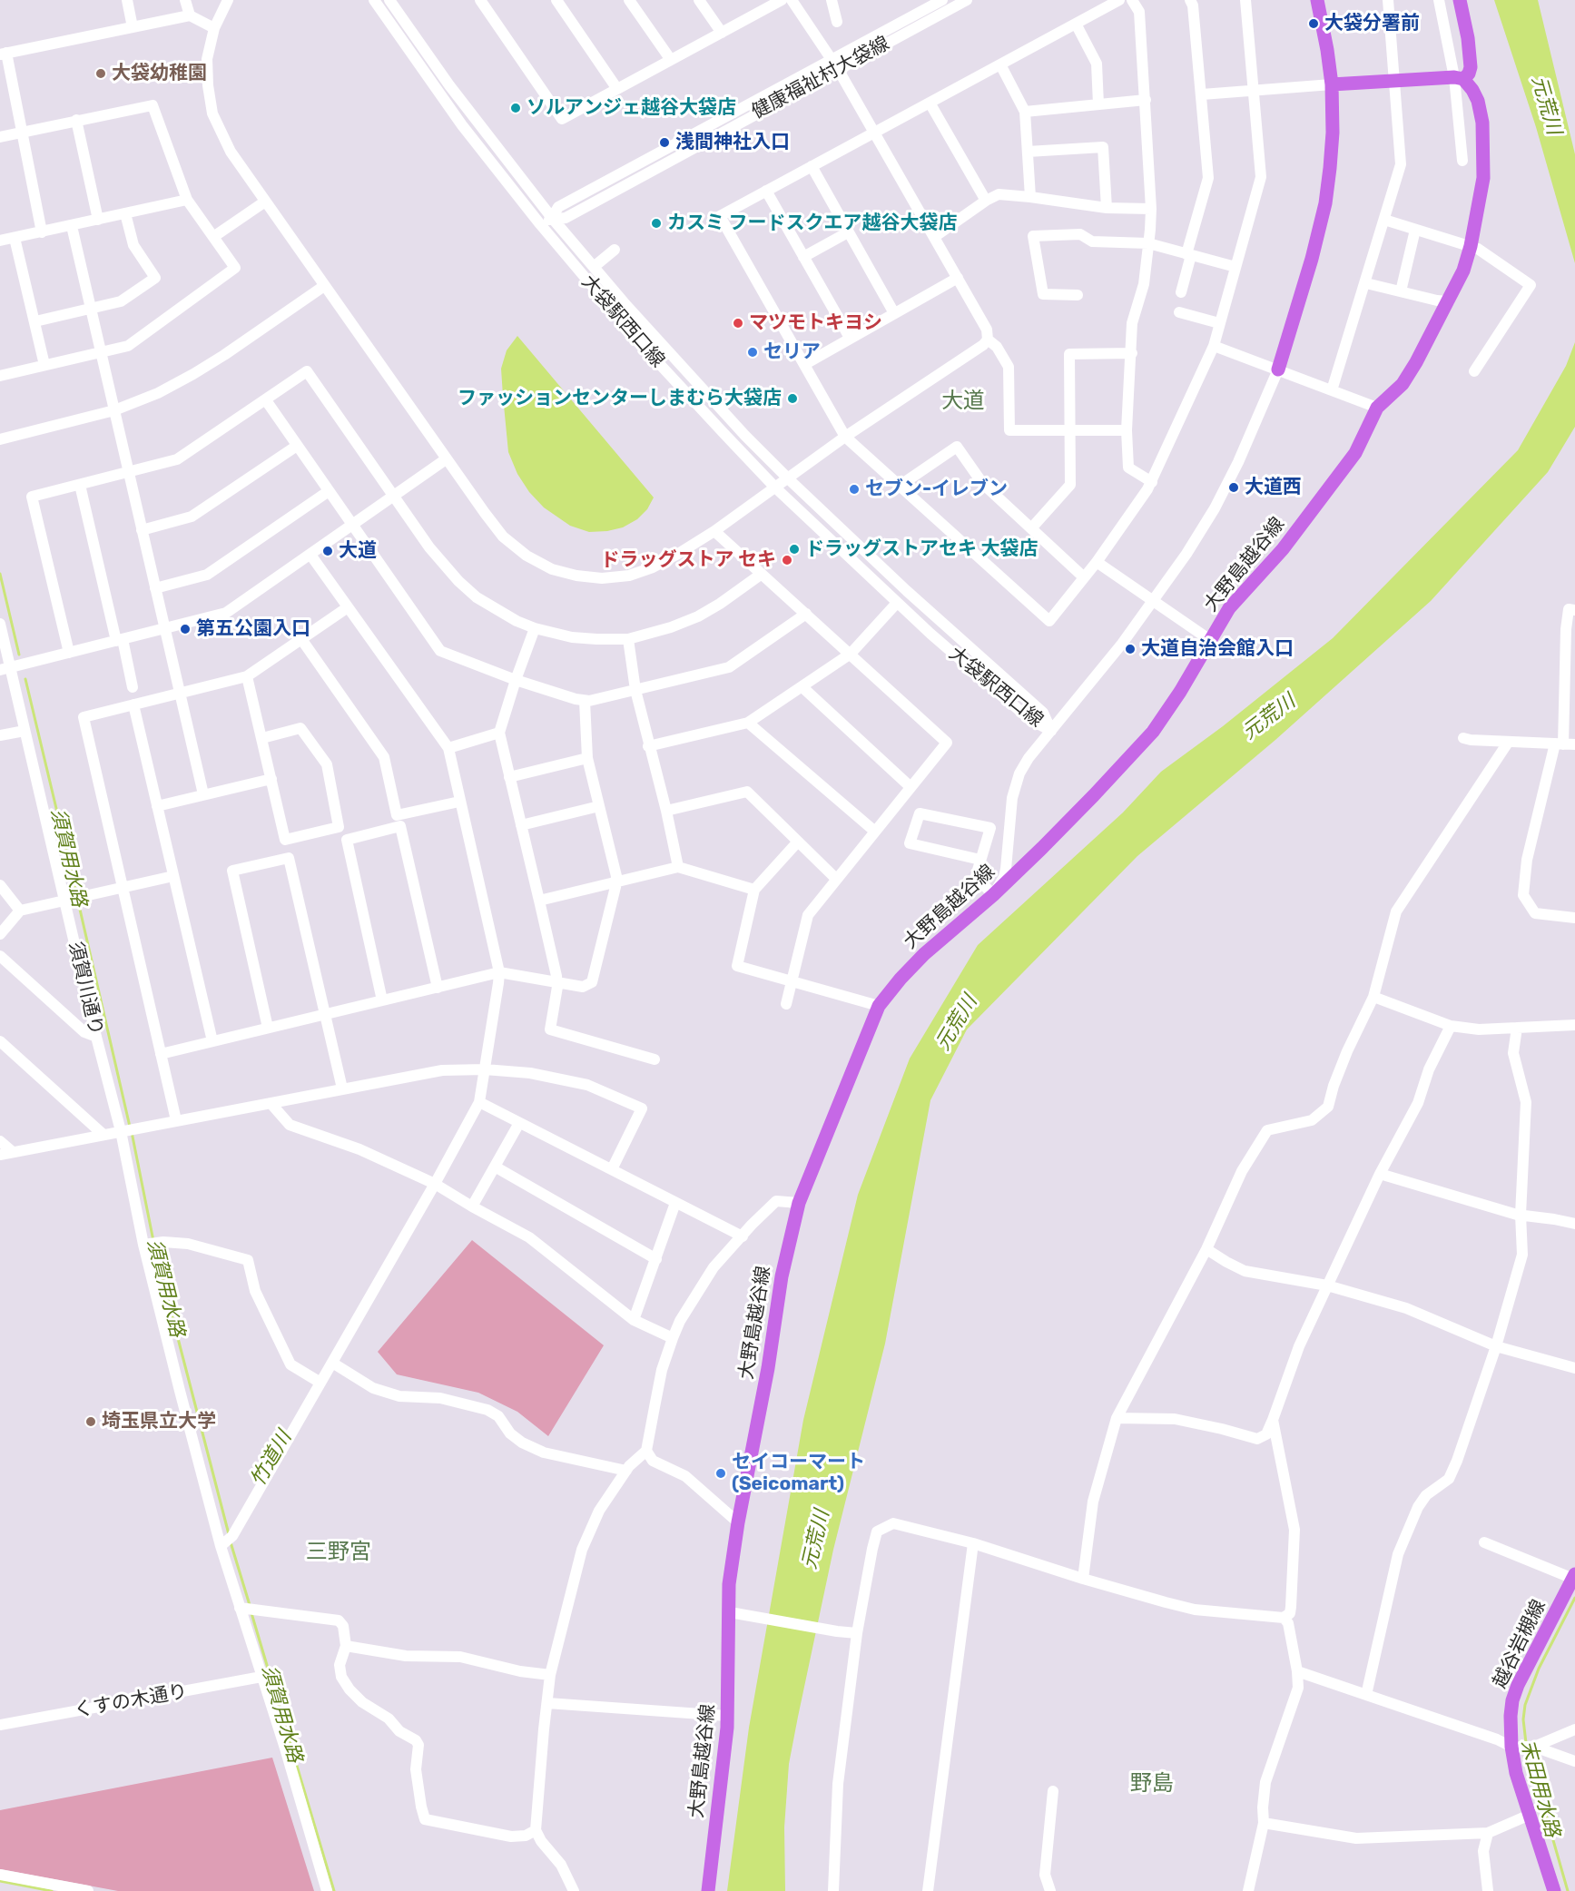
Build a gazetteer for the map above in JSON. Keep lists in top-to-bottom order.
{
  "streets": {
    "main road": ["大野島越谷線", "越谷岩槻線"],
    "street": [
      "健康福祉村大袋線",
      "大袋駅西口線",
      "須賀川通り",
      "くすの木通り"
    ]
  },
  "crossings": [
    ["健康福祉村大袋線", "大袋駅西口線"],
    ["須賀川通り", "くすの木通り"]
  ],
  "districts": ["大道", "三野宮", "野島"],
  "water": [
    "元荒川",
    "須賀用水路",
    "竹道川",
    "末田用水路"
  ],
  "places": [
    "大袋分署前",
    "大袋幼稚園",
    "ソルアンジェ越谷大袋店",
    "浅間神社入口",
    "カスミ フードスクエア越谷大袋店",
    "マツモトキヨシ",
    "セリア",
    "ファッションセンターしまむら大袋店",
    "大道西",
    "セブン-イレブン",
    "ドラッグストアセキ 大袋店",
    "大道",
    "ドラッグストア セキ",
    "第五公園入口",
    "大道自治会館入口",
    "埼玉県立大学",
    "セイコーマート (Seicomart)"
  ]
}
